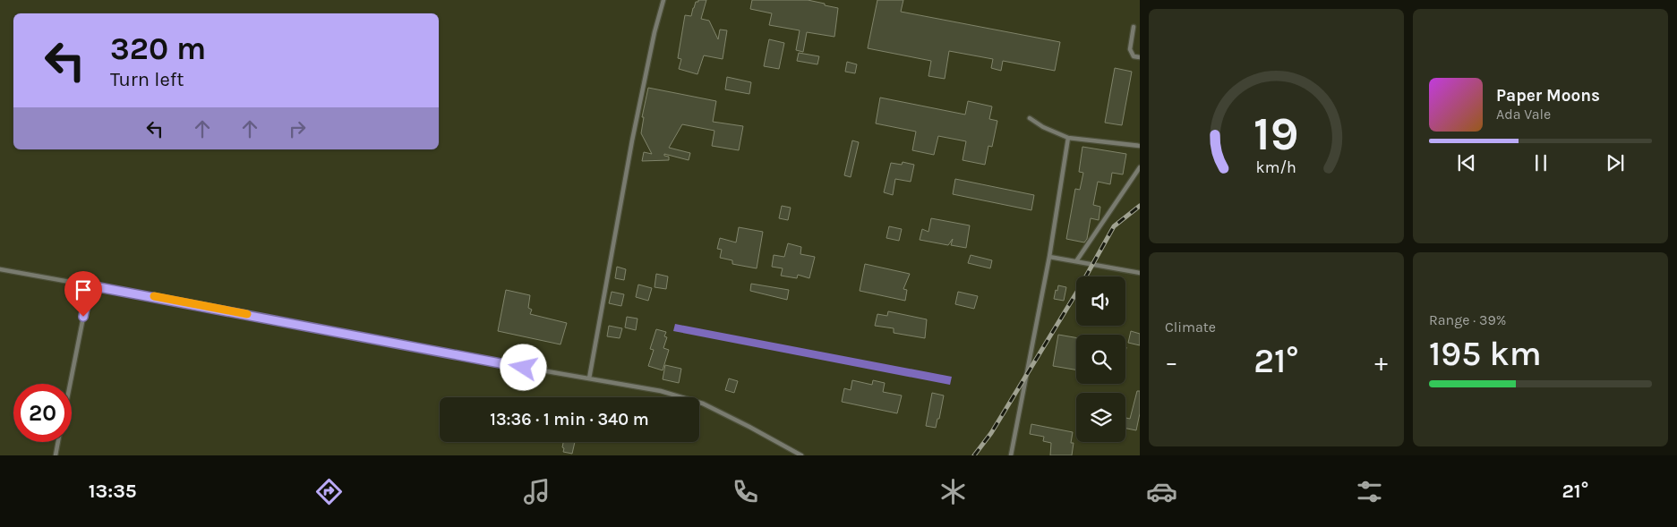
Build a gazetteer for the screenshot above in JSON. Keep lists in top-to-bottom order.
{
  "page": {
    "turn": ["320 m", "Turn left"],
    "song": ["Paper Moons", "Ada Vale"],
    "tile": [
      "Climate",
      ["Range · 39%", "195 km"]
    ],
    "heat": ["−", "21°", "+"],
    "limit": "20",
    "trip": "13:36 · 1 min · 340 m",
    "tabs": ["13:35", "21°"],
    "gauge": ["19", "km/h"]
  }
}
